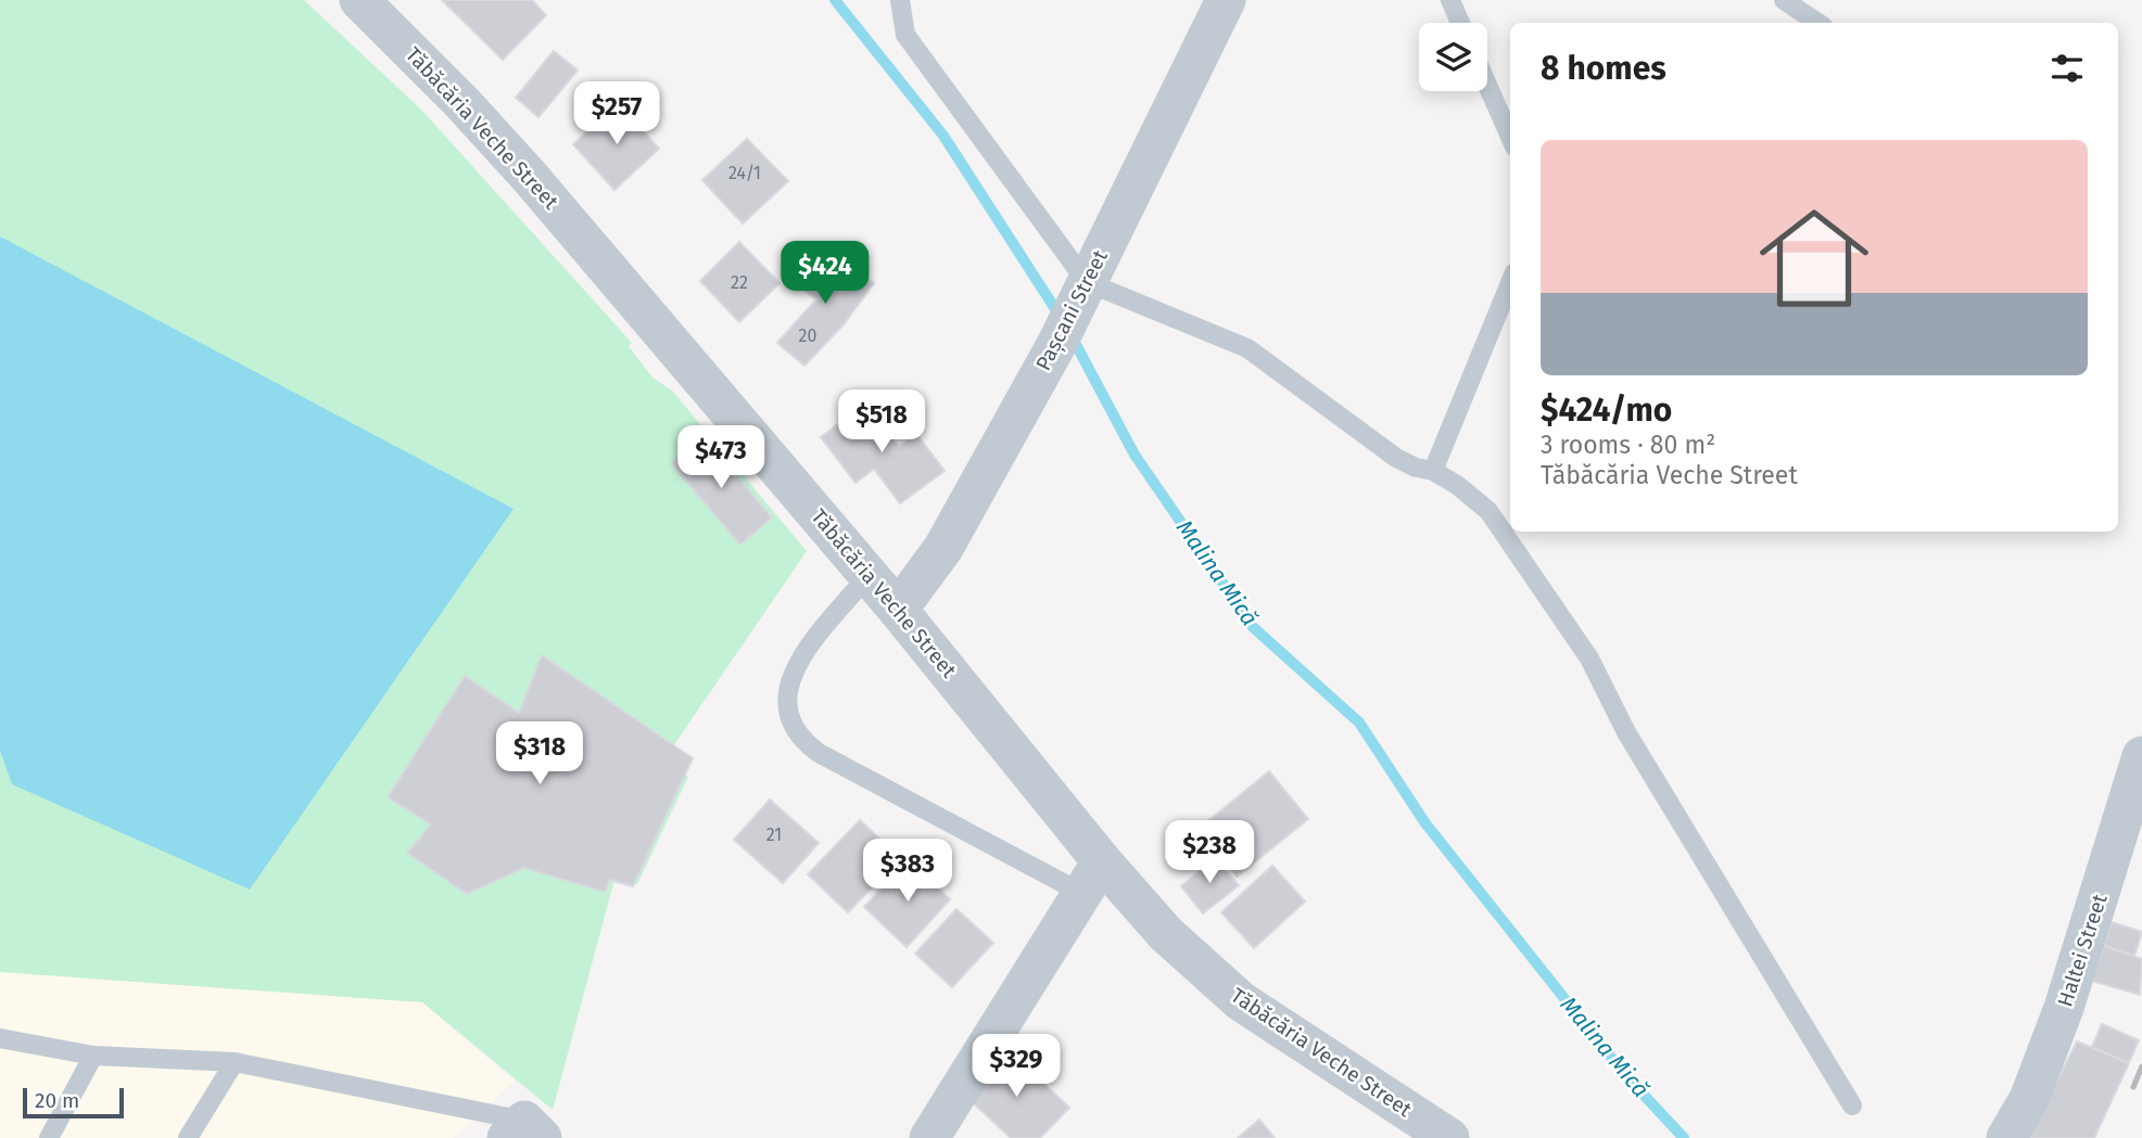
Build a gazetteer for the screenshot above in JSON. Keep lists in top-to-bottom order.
{
  "streets": {
    "street": ["Tăbăcăria Veche Street", "Pașcani Street", "Haltei Street"]
  },
  "crossings": [
    ["Tăbăcăria Veche Street", "Pașcani Street"]
  ],
  "water": ["Malina Mică"],
  "house_numbers": [
    "24/1",
    "22",
    "20",
    "21"
  ],
  "scale_bar": "20 m",
  "page": {
    "heading": "8 homes",
    "price": [
      "$257",
      "$424",
      "$518",
      "$473",
      "$318",
      "$238",
      "$383",
      "$329"
    ],
    "list": [
      {
        "name": "$424/mo",
        "note": "3 rooms · 80 m² · Tăbăcăria Veche Street"
      }
    ],
    "scale": "20 m"
  }
}
